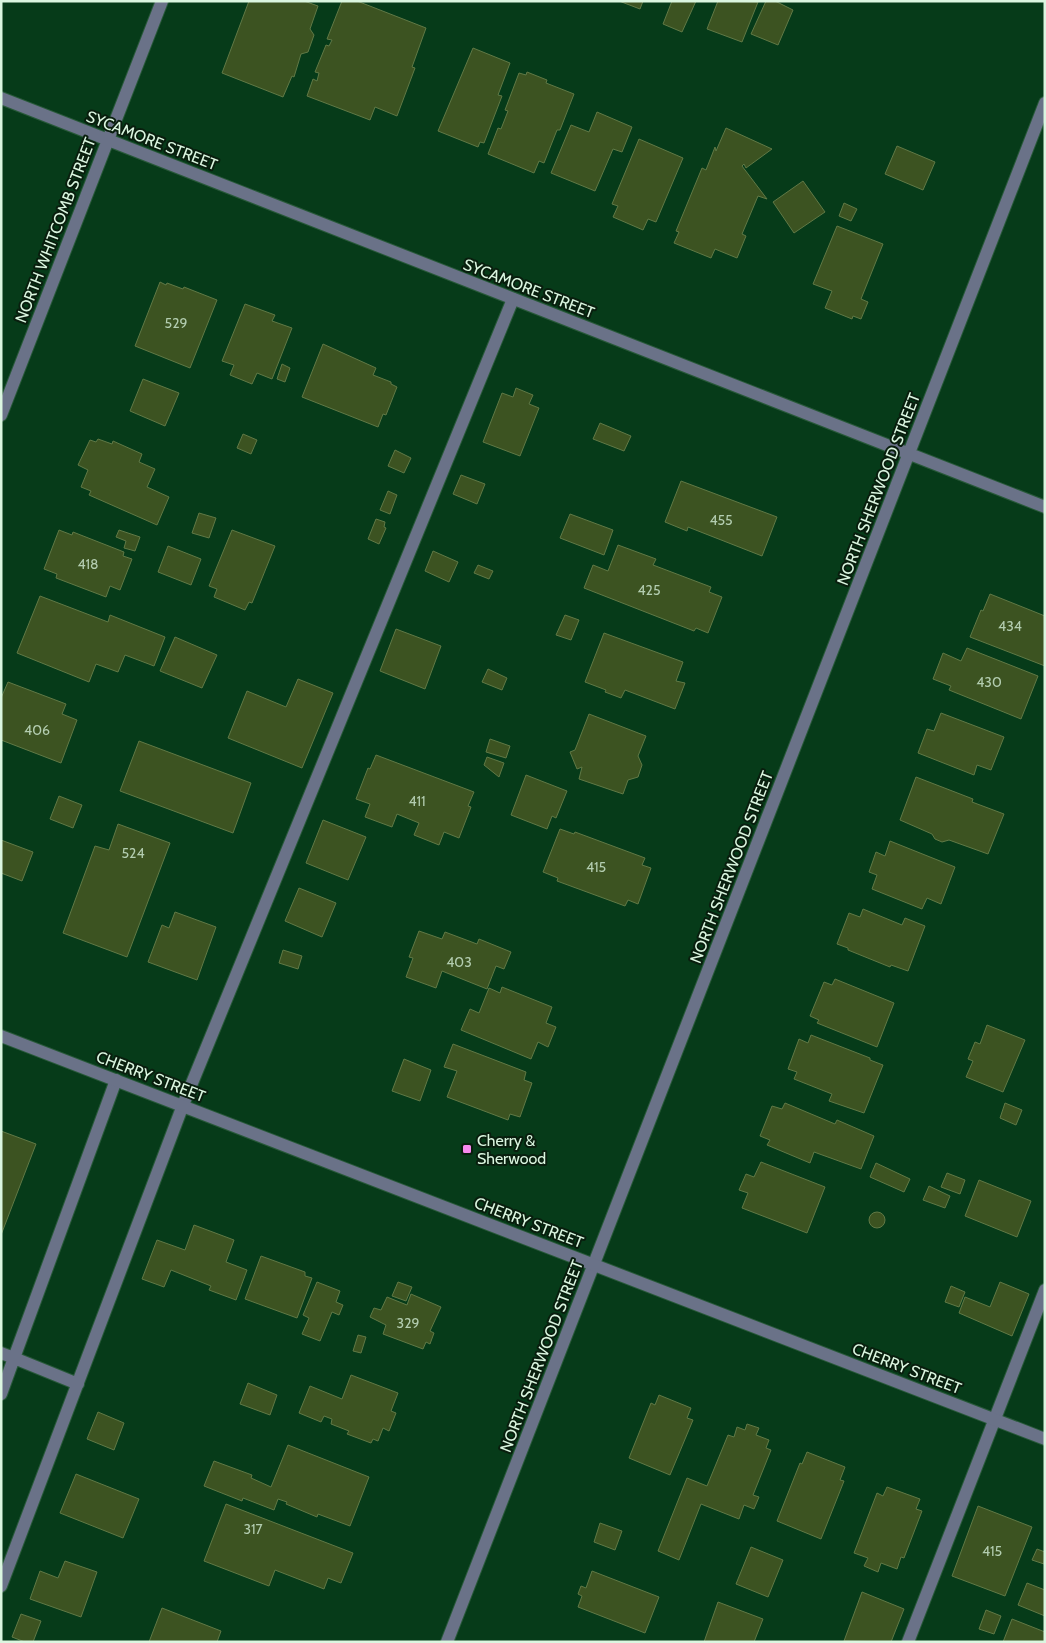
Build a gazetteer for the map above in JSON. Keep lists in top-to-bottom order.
{
  "streets": {
    "street": [
      "SYCAMORE STREET",
      "NORTH WHITCOMB STREET",
      "NORTH SHERWOOD STREET",
      "CHERRY STREET"
    ]
  },
  "crossings": [
    ["SYCAMORE STREET", "NORTH WHITCOMB STREET"],
    ["SYCAMORE STREET", "NORTH SHERWOOD STREET"],
    ["NORTH SHERWOOD STREET", "CHERRY STREET"]
  ],
  "places": {
    "transit": ["Cherry & Sherwood"]
  },
  "house_numbers": [
    "529",
    "455",
    "418",
    "425",
    "434",
    "430",
    "406",
    "411",
    "524",
    "415",
    "403",
    "329",
    "317",
    "415"
  ]
}
